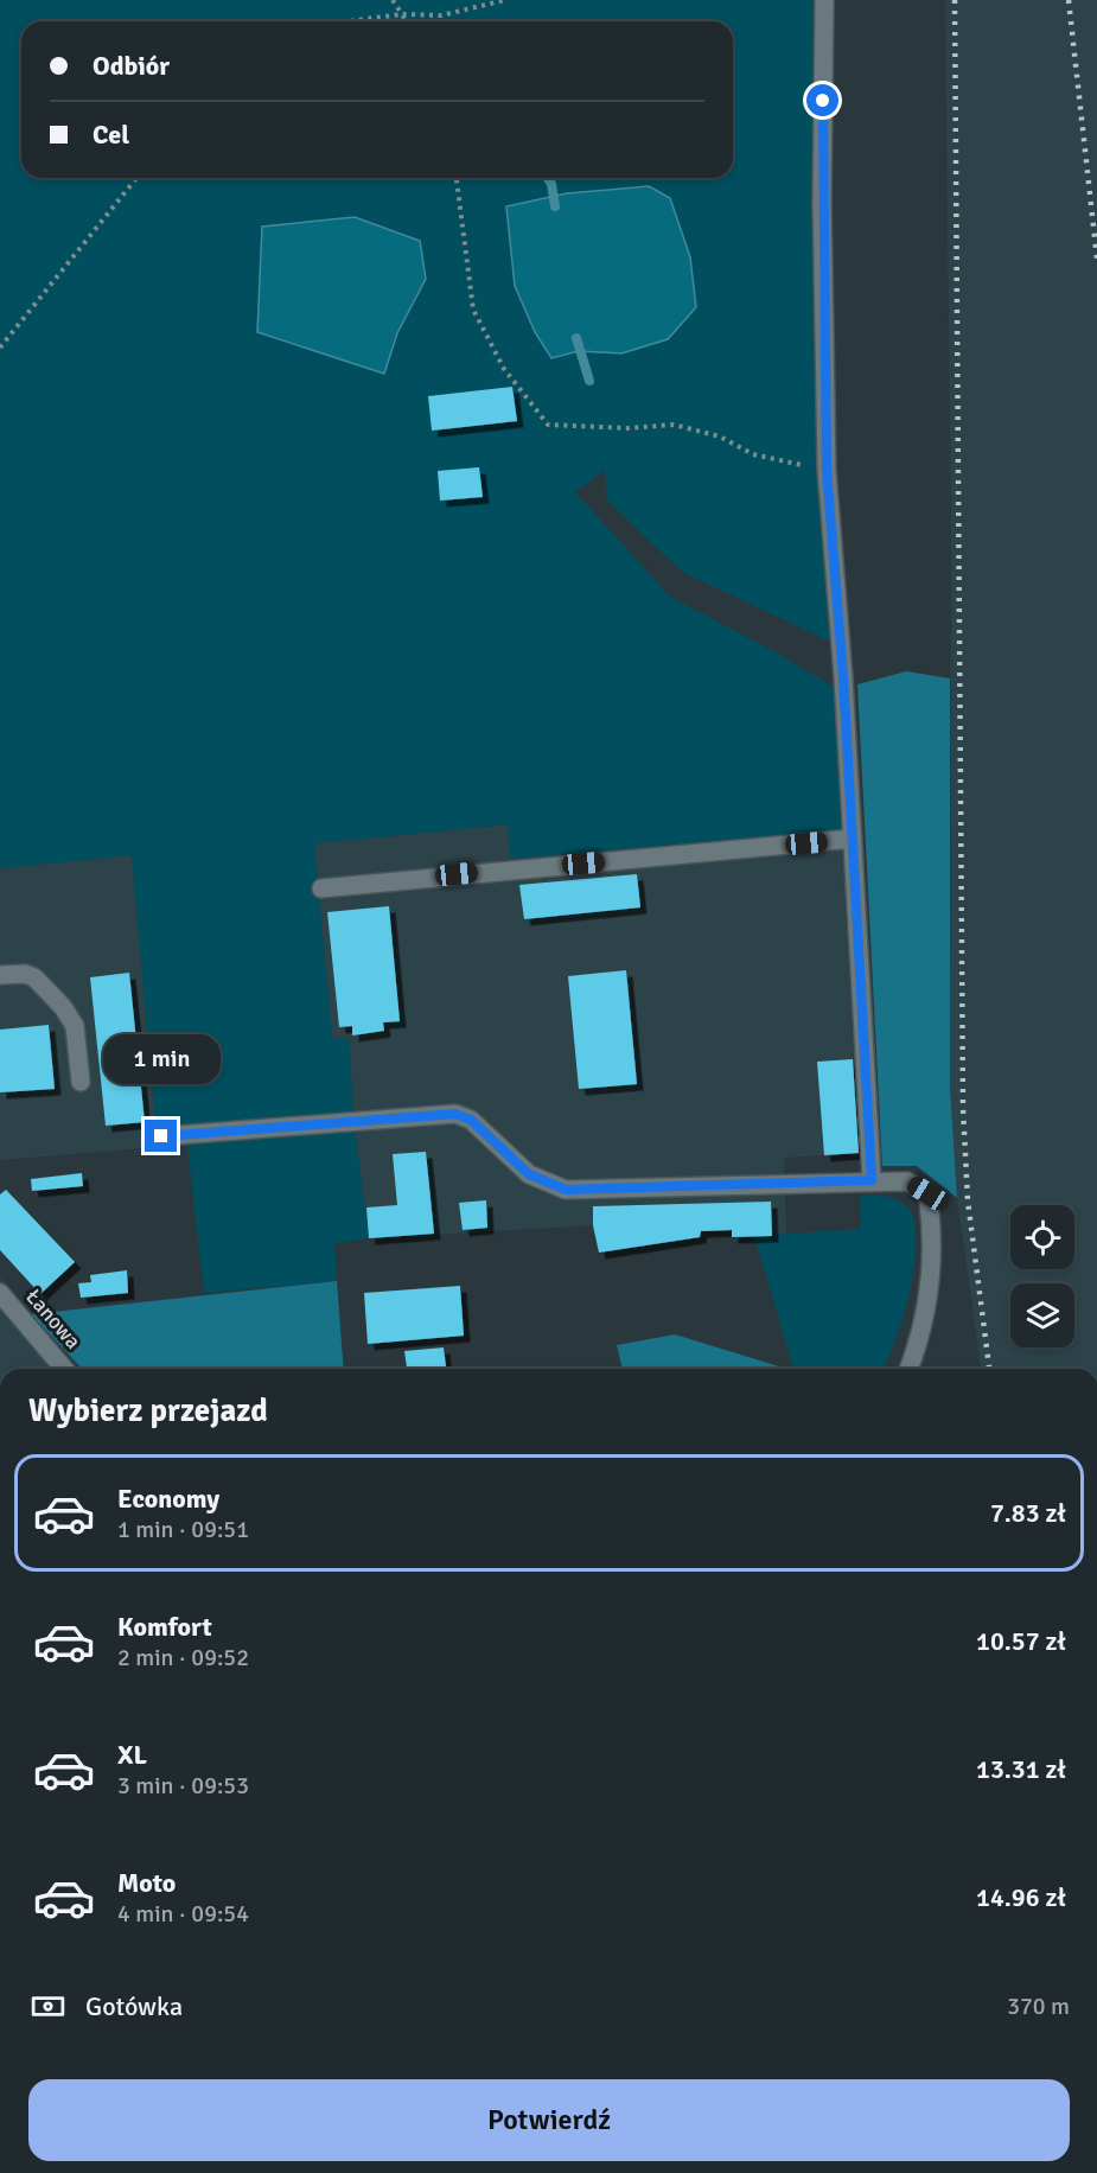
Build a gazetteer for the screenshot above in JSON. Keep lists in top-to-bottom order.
{
  "streets": {
    "street": ["Łanowa"]
  },
  "page": {
    "banner": ["Odbiór", "Cel"],
    "bubble": "1 min",
    "heading": "Wybierz przejazd",
    "list": [
      {
        "name": "Economy",
        "note": "1 min · 09:51",
        "value": "7.83 zł"
      },
      {
        "name": "Komfort",
        "note": "2 min · 09:52",
        "value": "10.57 zł"
      },
      {
        "name": "XL",
        "note": "3 min · 09:53",
        "value": "13.31 zł"
      },
      {
        "name": "Moto",
        "note": "4 min · 09:54",
        "value": "14.96 zł"
      }
    ],
    "pay": ["Gotówka", "370 m"],
    "buttons": "Potwierdź"
  }
}
